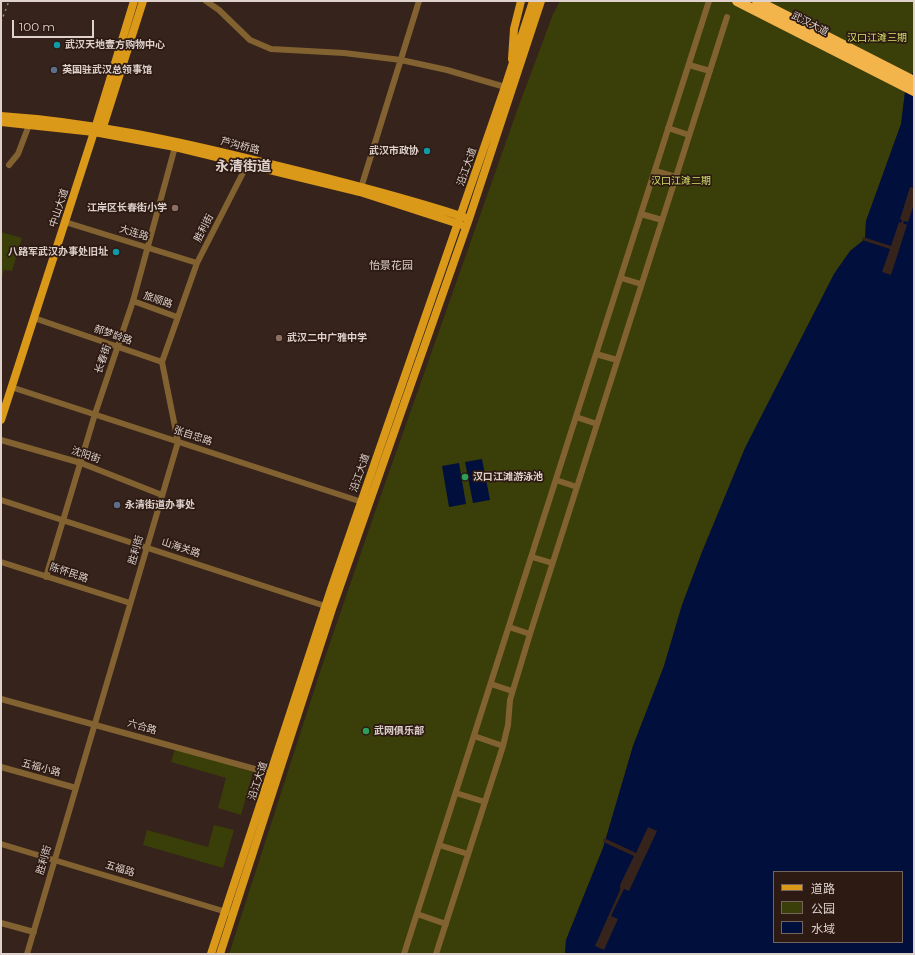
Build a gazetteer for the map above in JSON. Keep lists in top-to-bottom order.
{
  "streets": {
    "highway": ["武汉大道"],
    "main road": ["芦沟桥路", "沿江大道", "中山大道"],
    "street": [
      "胜利街",
      "大连路",
      "旅顺路",
      "郝梦龄路",
      "长春街",
      "张自忠路",
      "沈阳街",
      "山海关路",
      "陈怀民路",
      "六合路",
      "五福小路",
      "五福路"
    ]
  },
  "crossings": [
    ["芦沟桥路", "沿江大道"],
    ["芦沟桥路", "中山大道"],
    ["芦沟桥路", "胜利街"],
    ["芦沟桥路", "长春街"],
    ["沿江大道", "张自忠路"],
    ["沿江大道", "山海关路"],
    ["沿江大道", "六合路"],
    ["沿江大道", "五福路"],
    ["中山大道", "大连路"],
    ["中山大道", "郝梦龄路"],
    ["中山大道", "张自忠路"],
    ["胜利街", "大连路"],
    ["胜利街", "旅顺路"],
    ["胜利街", "郝梦龄路"],
    ["胜利街", "张自忠路"],
    ["胜利街", "沈阳街"],
    ["胜利街", "山海关路"],
    ["胜利街", "陈怀民路"],
    ["胜利街", "六合路"],
    ["胜利街", "五福小路"],
    ["胜利街", "五福路"],
    ["大连路", "长春街"],
    ["旅顺路", "长春街"],
    ["郝梦龄路", "长春街"],
    ["长春街", "张自忠路"],
    ["长春街", "沈阳街"],
    ["长春街", "山海关路"],
    ["长春街", "陈怀民路"]
  ],
  "districts": ["永清街道", "怡景花园"],
  "parks": ["汉口江滩三期", "汉口江滩二期"],
  "places": [
    "武汉天地壹方购物中心",
    "英国驻武汉总领事馆",
    "武汉市政协",
    "江岸区长春街小学",
    "八路军武汉办事处旧址",
    "武汉二中广雅中学",
    "汉口江滩游泳池",
    "永清街道办事处",
    "武网俱乐部"
  ],
  "legend": ["道路", "公园", "水域"],
  "scale_bar": "100 m"
}
